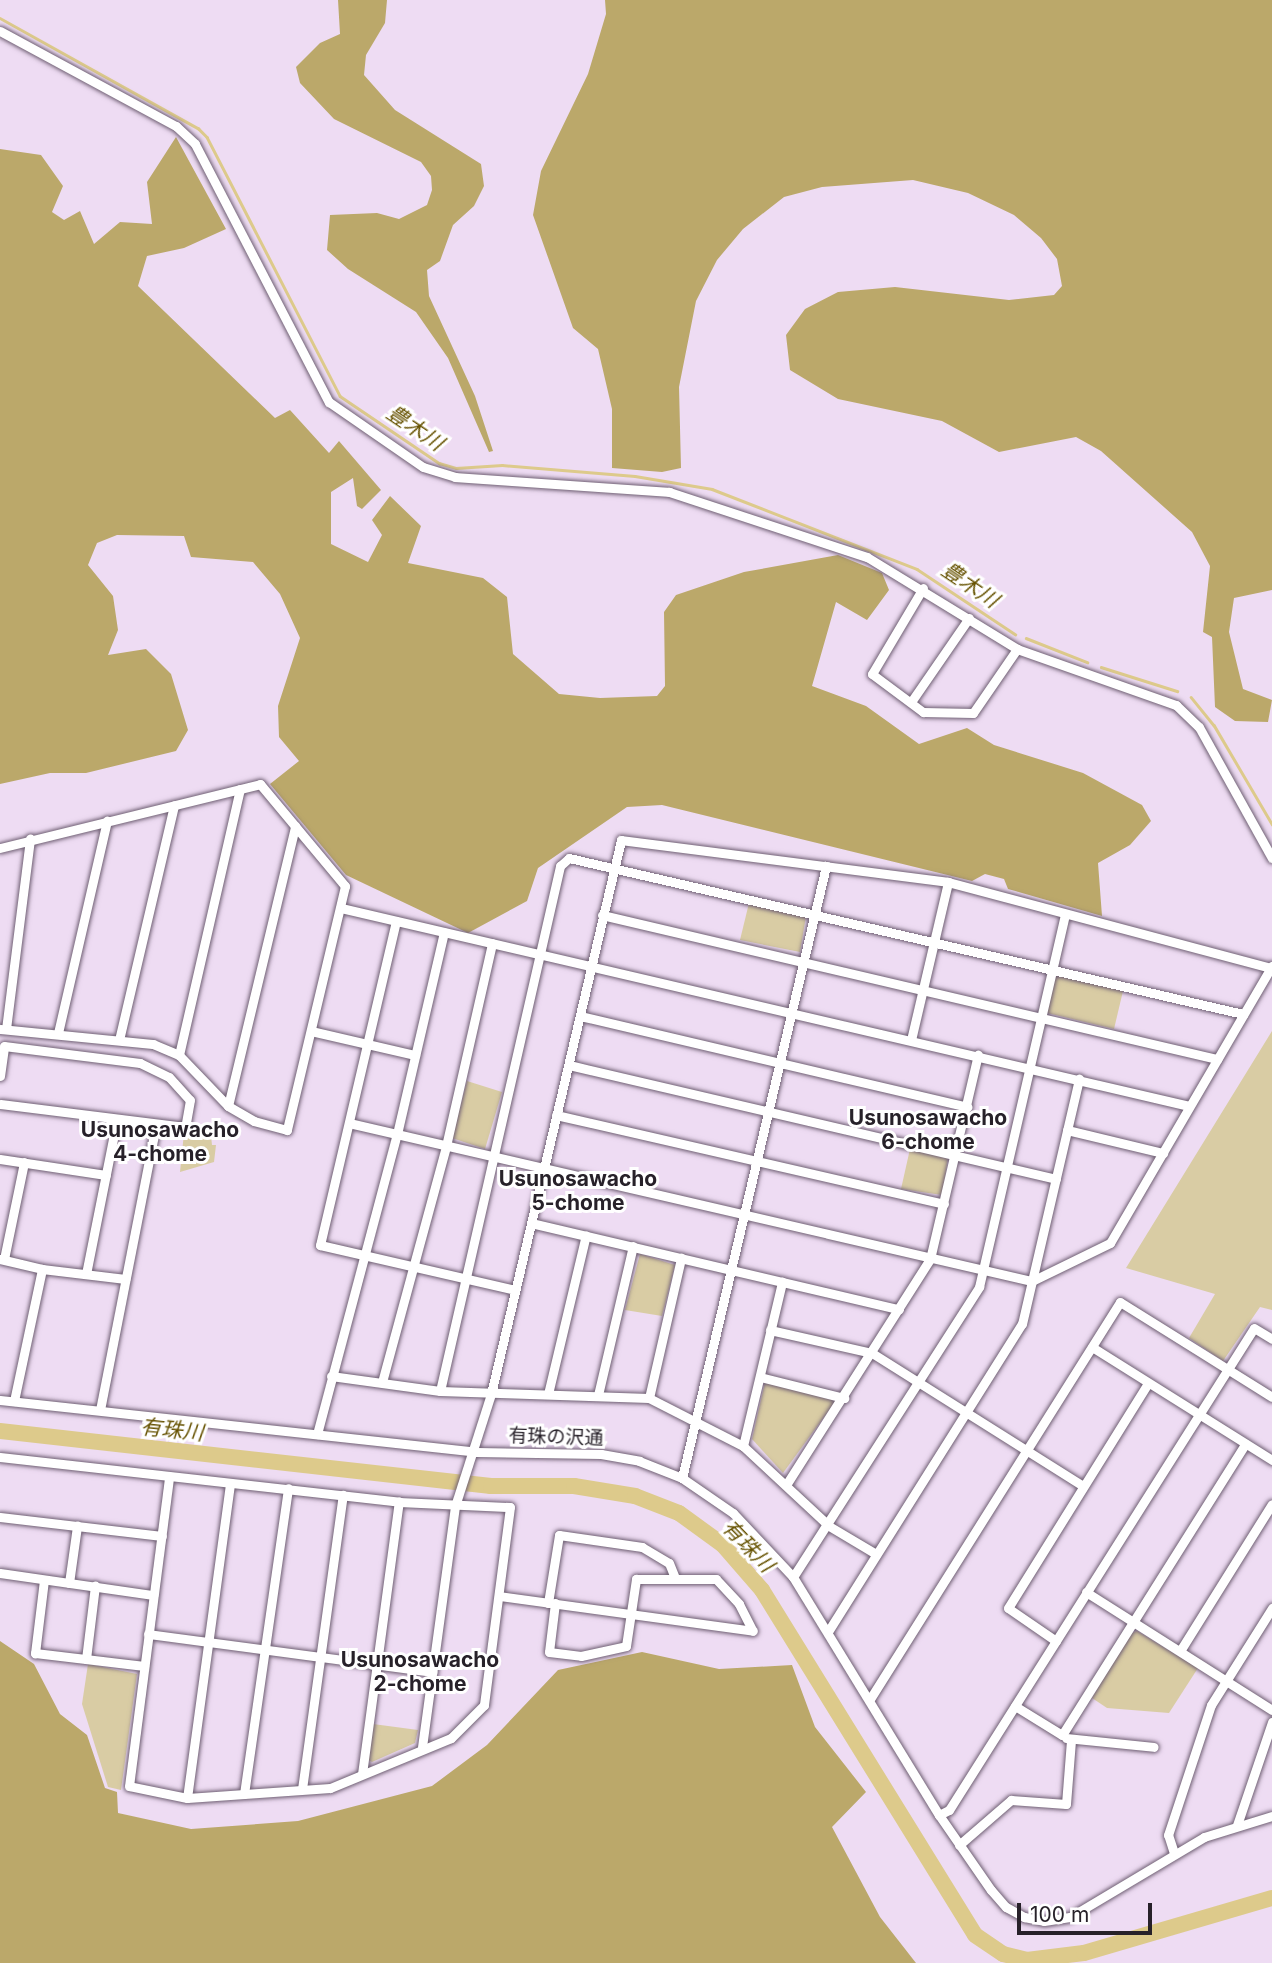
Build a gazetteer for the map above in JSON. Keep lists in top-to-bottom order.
{
  "streets": {
    "street": ["有珠の沢通"]
  },
  "districts": [
    "Usunosawacho 6-chome",
    "Usunosawacho 4-chome",
    "Usunosawacho 5-chome",
    "Usunosawacho 2-chome"
  ],
  "water": ["豊木川", "有珠川"],
  "scale_bar": "100 m"
}
